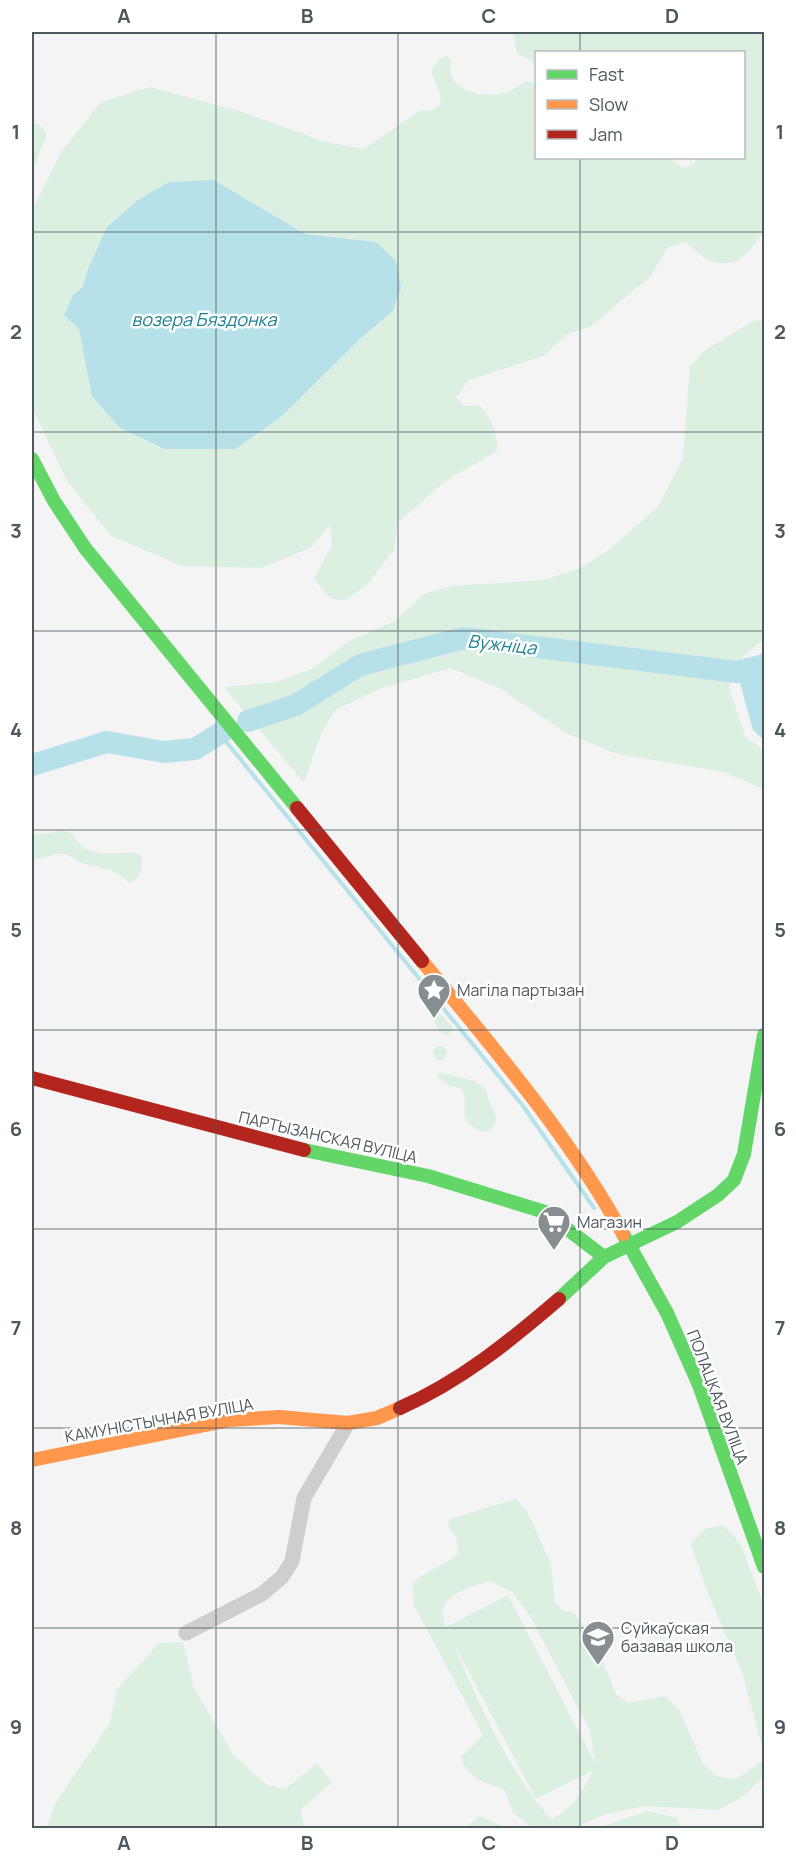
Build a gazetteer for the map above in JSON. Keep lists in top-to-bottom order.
{
  "streets": {
    "street": ["ПАРТЫЗАНСКАЯ ВУЛІЦА", "ПОЛАЦКАЯ ВУЛІЦА", "КАМУНІСТЫЧНАЯ ВУЛІЦА"]
  },
  "crossings": [
    ["ПАРТЫЗАНСКАЯ ВУЛІЦА", "КАМУНІСТЫЧНАЯ ВУЛІЦА"],
    ["ПОЛАЦКАЯ ВУЛІЦА", "КАМУНІСТЫЧНАЯ ВУЛІЦА"]
  ],
  "water": ["возера Бяздонка", "Вужніца"],
  "places": {
    "place": ["Магіла партызан"],
    "supermarket": ["Магазин"],
    "school or university": ["Суйкаўская базавая школа"]
  },
  "legend": ["Fast", "Slow", "Jam"],
  "grid": {
    "columns": [
      "A",
      "B",
      "C",
      "D"
    ],
    "rows": [
      "1",
      "2",
      "3",
      "4",
      "5",
      "6",
      "7",
      "8",
      "9"
    ]
  }
}
